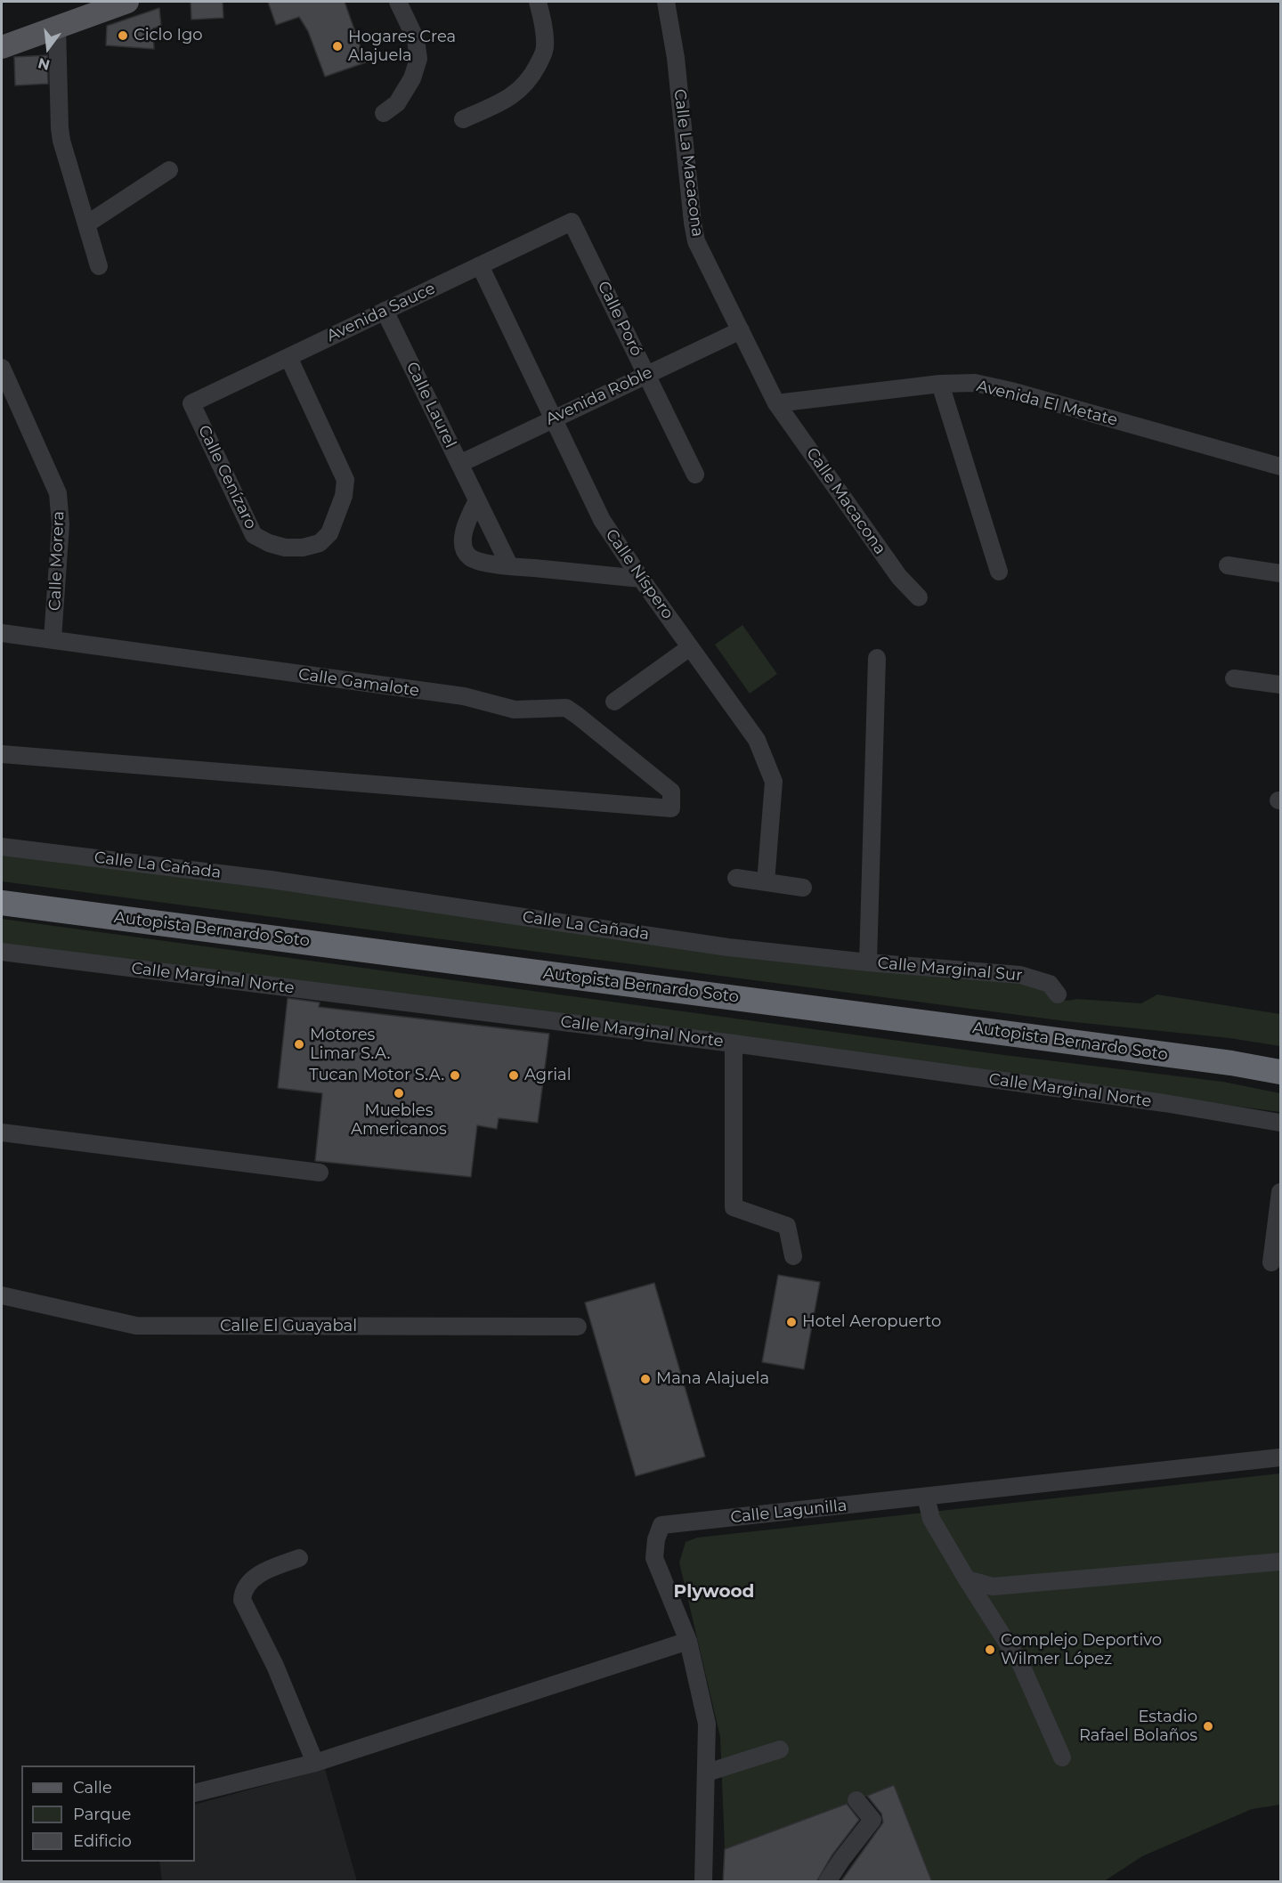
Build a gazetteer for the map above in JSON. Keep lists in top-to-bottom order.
{
  "streets": {
    "highway": ["Autopista Bernardo Soto"],
    "street": [
      "Calle La Macacona",
      "Avenida Sauce",
      "Calle Poró",
      "Avenida Roble",
      "Avenida El Metate",
      "Calle Laurel",
      "Calle Cenízaro",
      "Calle Macacona",
      "Calle Morera",
      "Calle Níspero",
      "Calle Gamalote",
      "Calle La Cañada",
      "Calle Marginal Sur",
      "Calle Marginal Norte",
      "Calle El Guayabal",
      "Calle Lagunilla"
    ]
  },
  "crossings": [
    ["Calle La Macacona", "Avenida Roble"],
    ["Calle La Macacona", "Avenida El Metate"],
    ["Calle La Macacona", "Calle Macacona"],
    ["Avenida Sauce", "Calle Poró"],
    ["Avenida Sauce", "Calle Laurel"],
    ["Avenida Sauce", "Calle Cenízaro"],
    ["Avenida Sauce", "Calle Níspero"],
    ["Calle Poró", "Avenida Roble"],
    ["Avenida Roble", "Calle Laurel"],
    ["Avenida Roble", "Calle Níspero"],
    ["Avenida El Metate", "Calle Macacona"],
    ["Calle Morera", "Calle Gamalote"],
    ["Calle La Cañada", "Calle Marginal Sur"]
  ],
  "districts": ["Plywood"],
  "places": [
    "Ciclo Igo",
    "Hogares Crea Alajuela",
    "Motores Limar S.A.",
    "Tucan Motor S.A.",
    "Agrial",
    "Muebles Americanos",
    "Hotel Aeropuerto",
    "Mana Alajuela",
    "Complejo Deportivo Wilmer López",
    "Estadio Rafael Bolaños"
  ],
  "legend": ["Calle", "Parque", "Edificio"],
  "north": "bottom"
}
